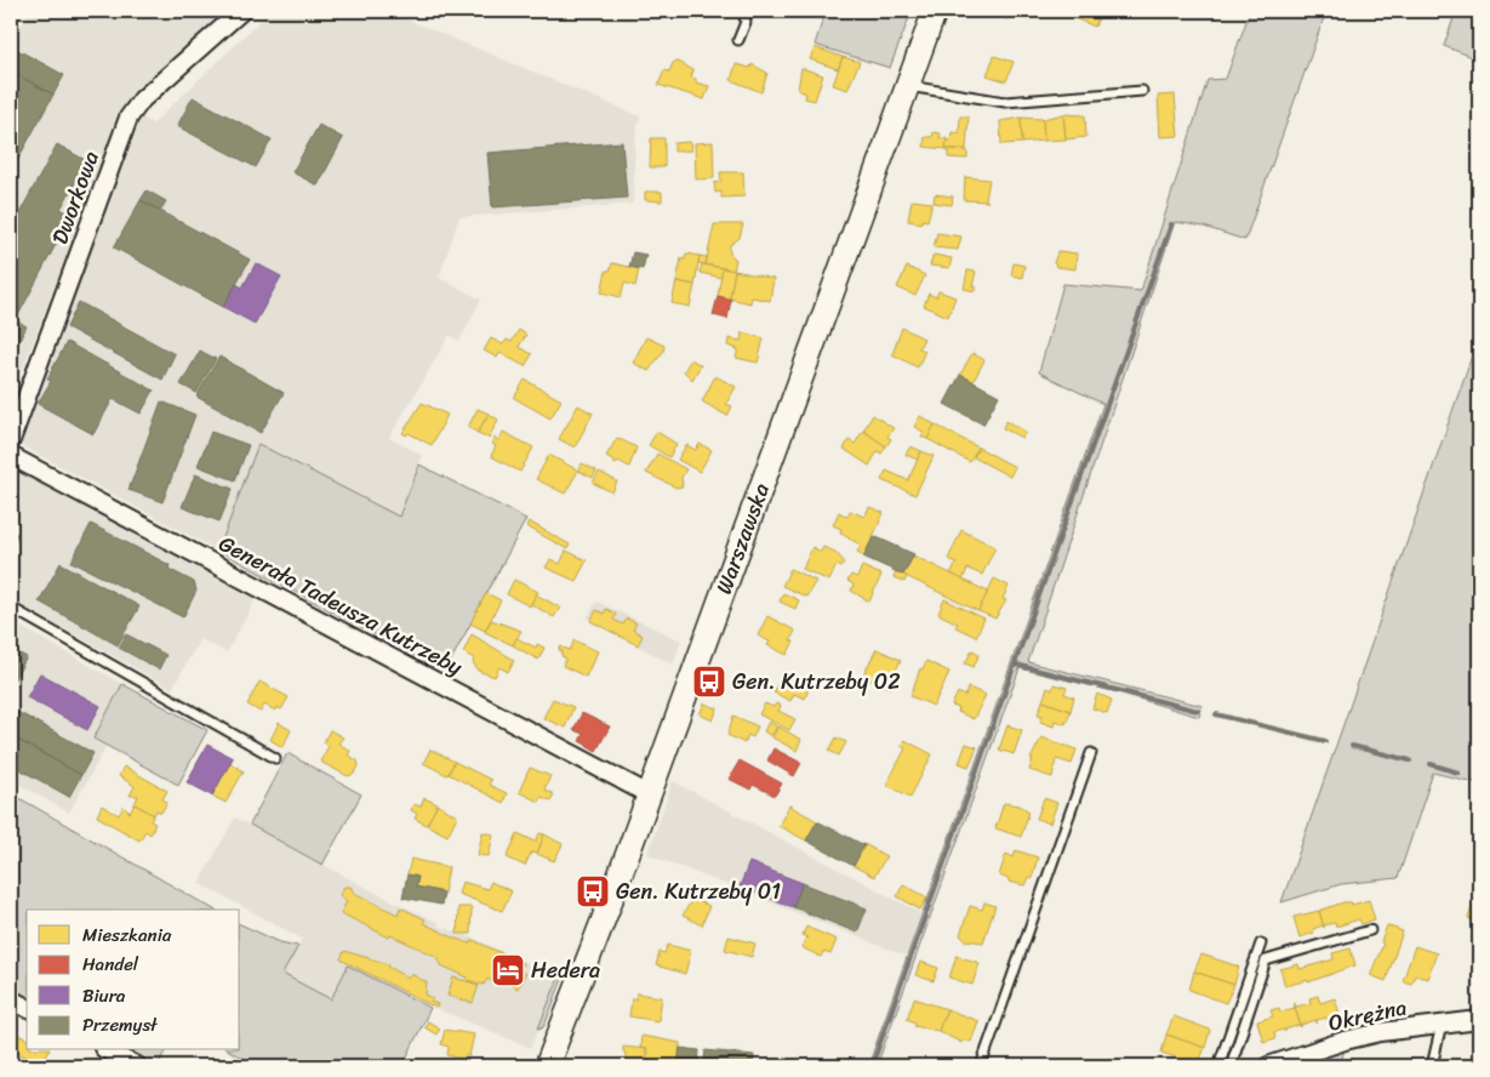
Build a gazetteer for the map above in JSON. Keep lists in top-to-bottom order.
{
  "streets": {
    "main road": ["Warszawska"],
    "street": ["Dworkowa", "Generała Tadeusza Kutrzeby", "Okrężna"]
  },
  "crossings": [
    ["Warszawska", "Generała Tadeusza Kutrzeby"]
  ],
  "places": {
    "bus stop": ["Gen. Kutrzeby 02", "Gen. Kutrzeby 01"],
    "hotel": ["Hedera"]
  },
  "legend": [
    "Mieszkania",
    "Handel",
    "Biura",
    "Przemysł"
  ]
}
